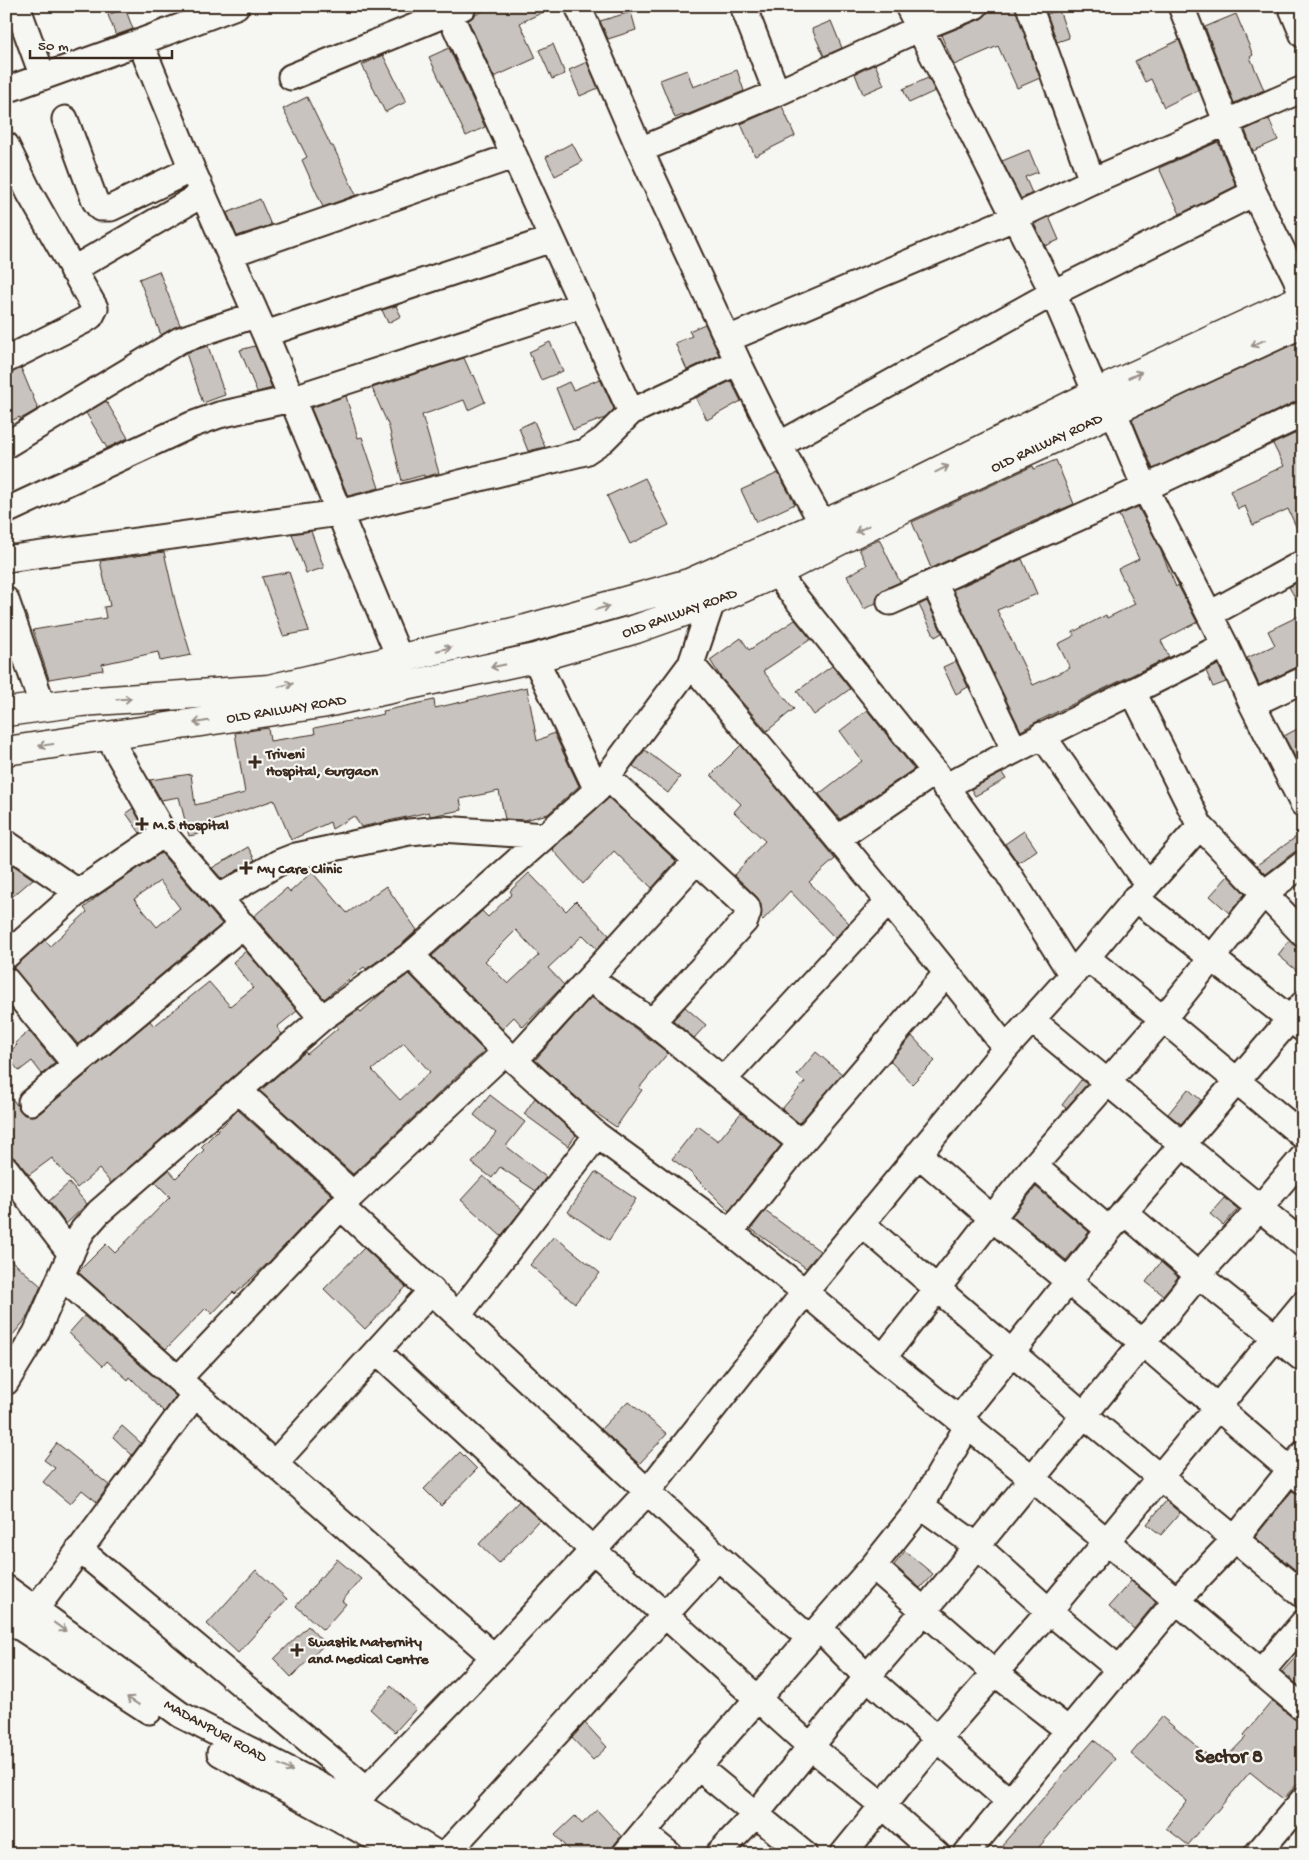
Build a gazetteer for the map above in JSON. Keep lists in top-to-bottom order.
{
  "streets": {
    "main road": ["OLD RAILWAY ROAD"],
    "street": ["MADANPURI ROAD"]
  },
  "districts": ["Sector 8"],
  "places": {
    "health": [
      "Triveni Hospital, Gurgaon",
      "M.S Hospital",
      "My Care Clinic",
      "Swastik Maternity and Medical Centre"
    ]
  },
  "scale_bar": "50 m"
}
